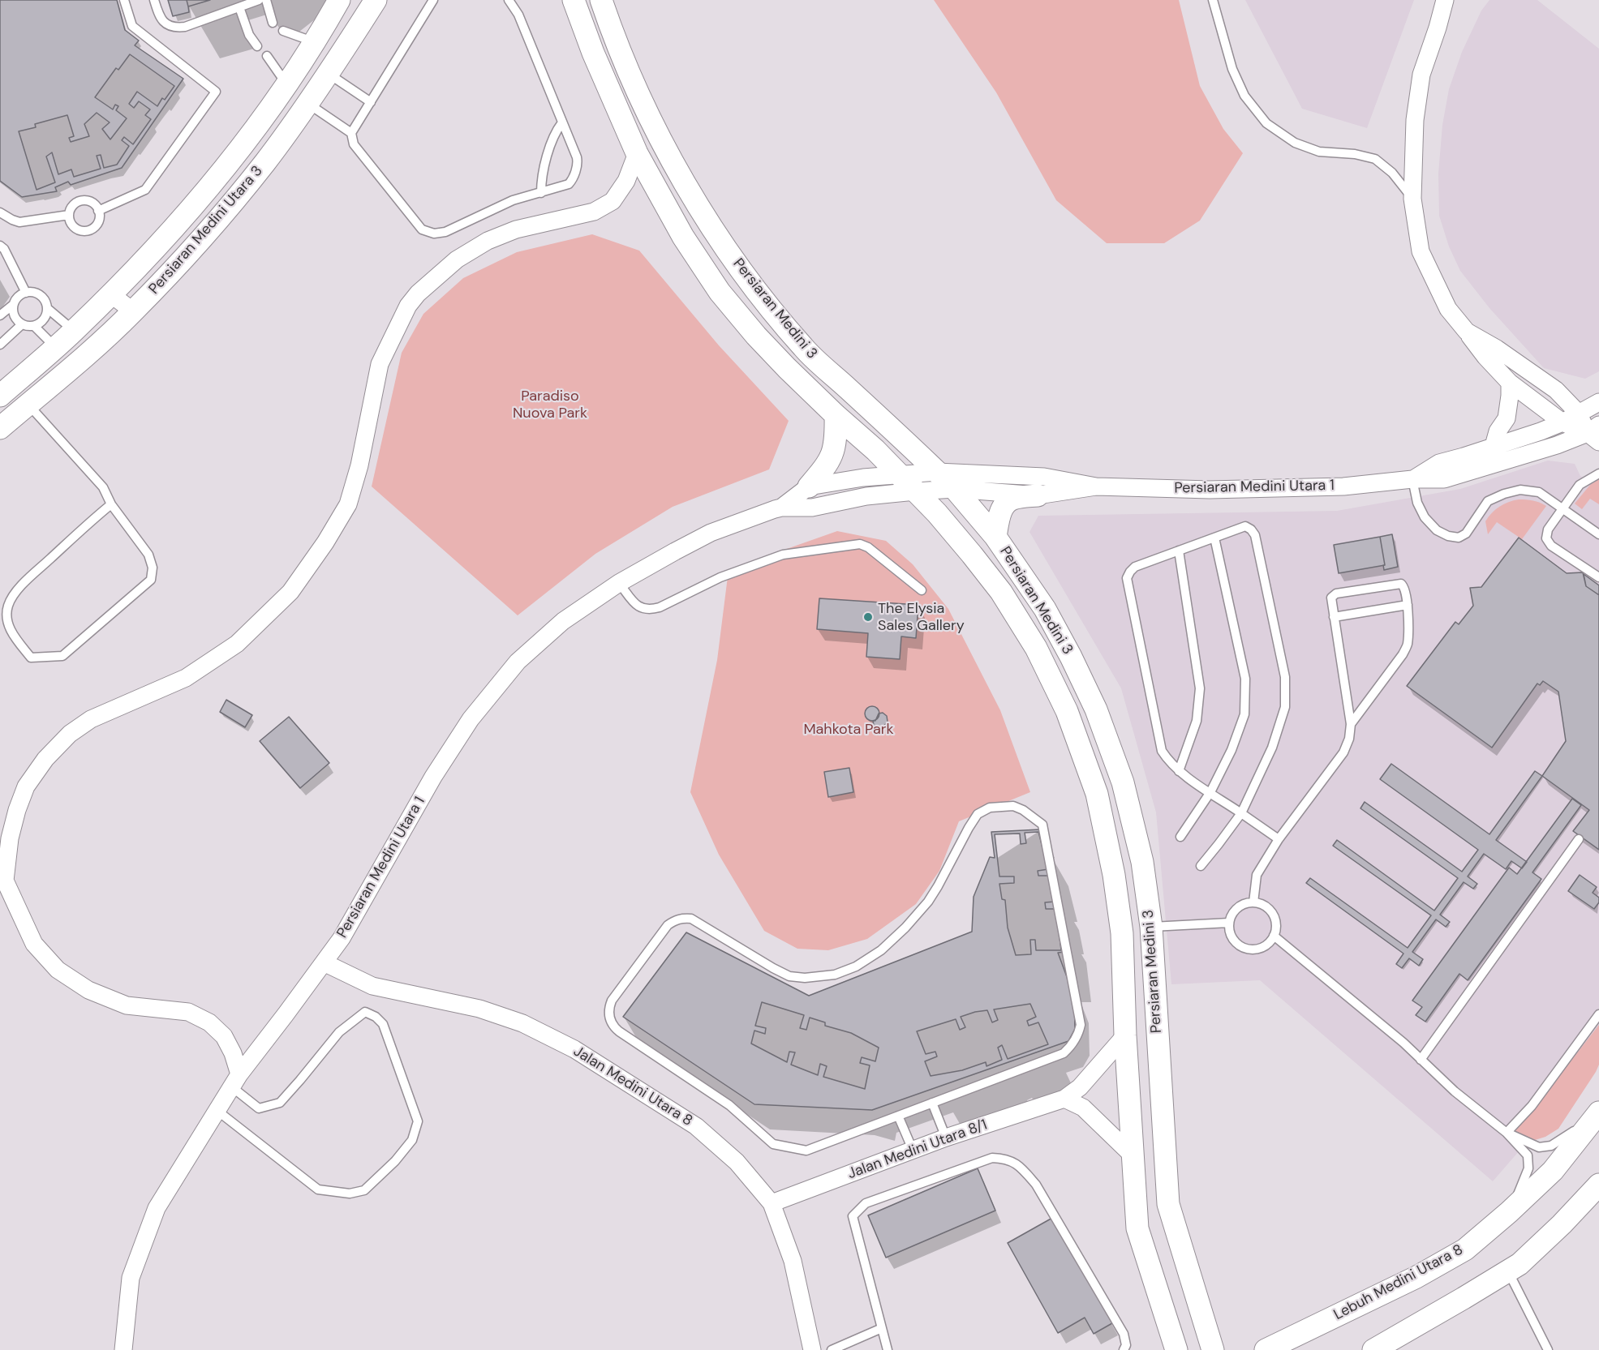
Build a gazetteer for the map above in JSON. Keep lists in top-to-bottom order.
{
  "streets": {
    "street": [
      "Persiaran Medini Utara 3",
      "Persiaran Medini 3",
      "Persiaran Medini Utara 1",
      "Jalan Medini Utara 8",
      "Jalan Medini Utara 8/1",
      "Lebuh Medini Utara 8"
    ]
  },
  "crossings": [
    ["Persiaran Medini 3", "Persiaran Medini Utara 1"],
    ["Persiaran Medini 3", "Jalan Medini Utara 8/1"],
    ["Persiaran Medini Utara 1", "Jalan Medini Utara 8"],
    ["Jalan Medini Utara 8", "Jalan Medini Utara 8/1"]
  ],
  "parks": ["Paradiso Nuova Park", "Mahkota Park"],
  "places": ["The Elysia Sales Gallery"]
}
